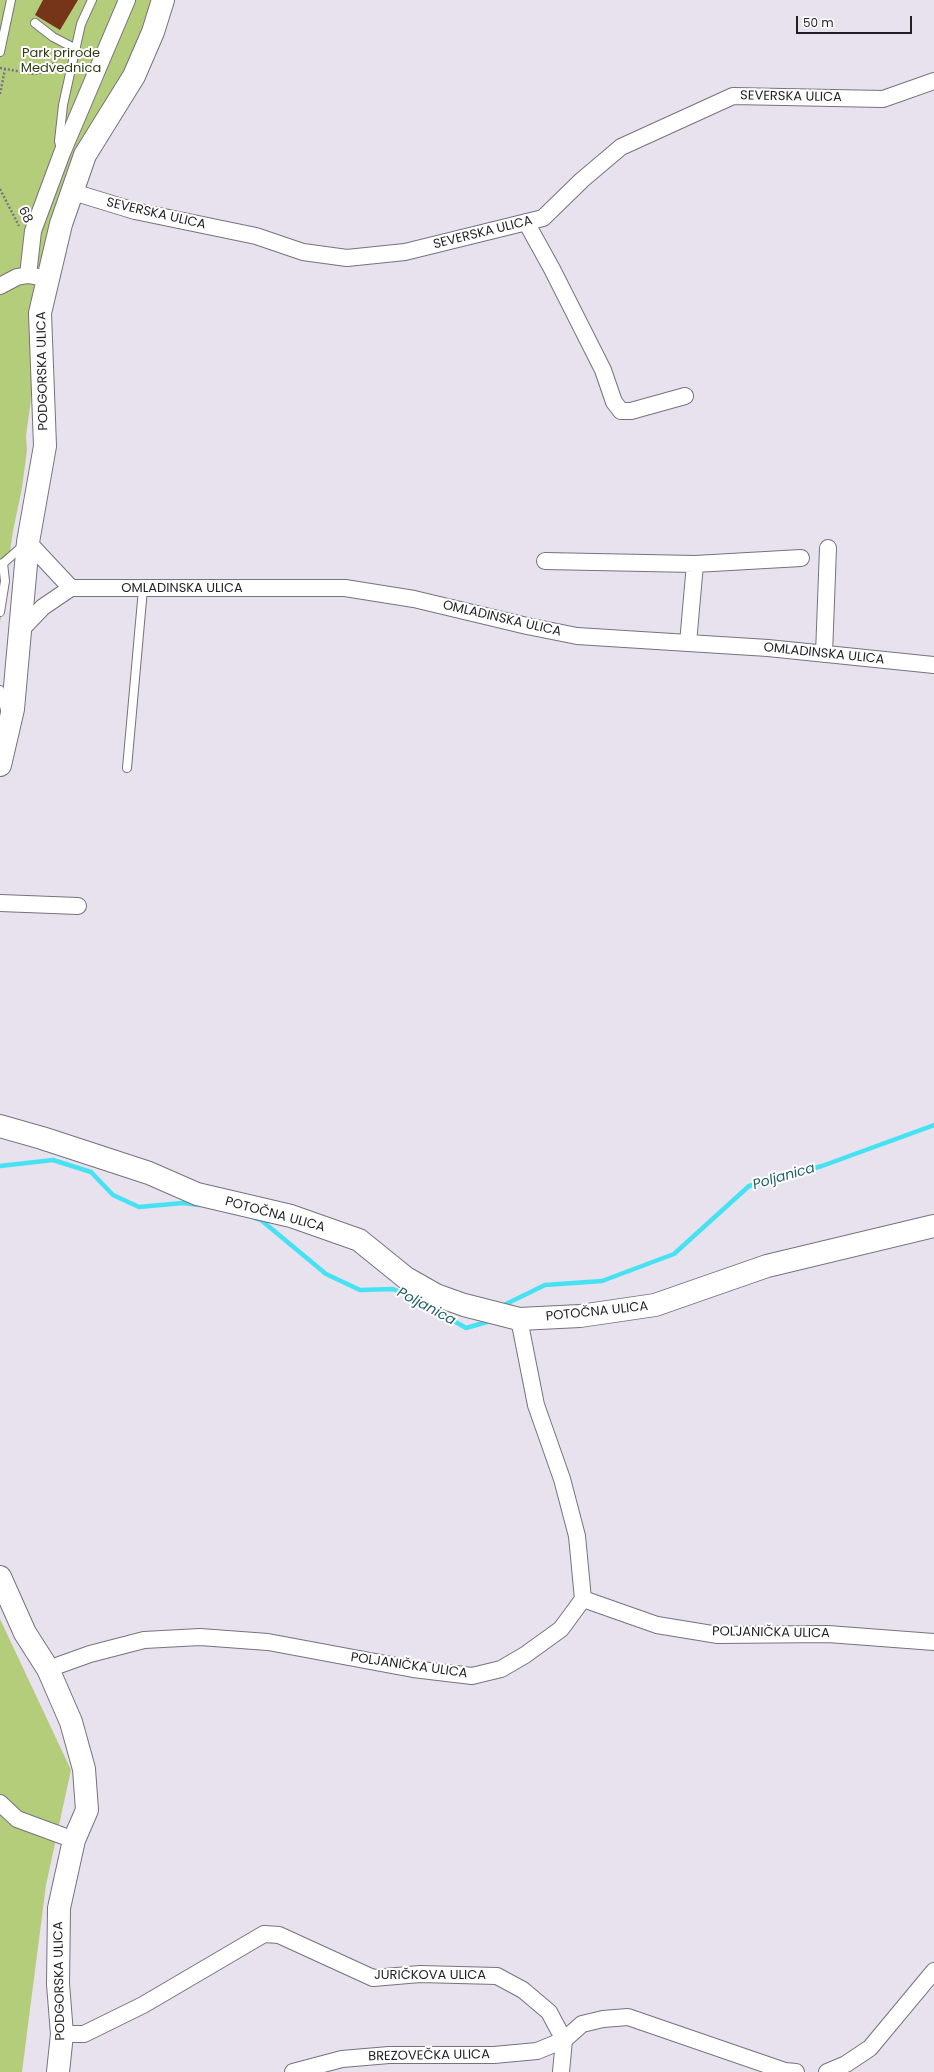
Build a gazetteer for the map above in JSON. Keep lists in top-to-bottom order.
{
  "streets": {
    "main road": ["PODGORSKA ULICA", "POTOČNA ULICA"],
    "street": [
      "SEVERSKA ULICA",
      "OMLADINSKA ULICA",
      "POLJANIČKA ULICA",
      "JURIČKOVA ULICA",
      "BREZOVEČKA ULICA"
    ],
    "path": ["68"]
  },
  "crossings": [
    ["SEVERSKA ULICA", "PODGORSKA ULICA"],
    ["PODGORSKA ULICA", "POLJANIČKA ULICA"],
    ["PODGORSKA ULICA", "JURIČKOVA ULICA"],
    ["JURIČKOVA ULICA", "BREZOVEČKA ULICA"]
  ],
  "water": ["Poljanica"],
  "parks": ["Park prirode Medvednica"],
  "scale_bar": "50 m"
}
